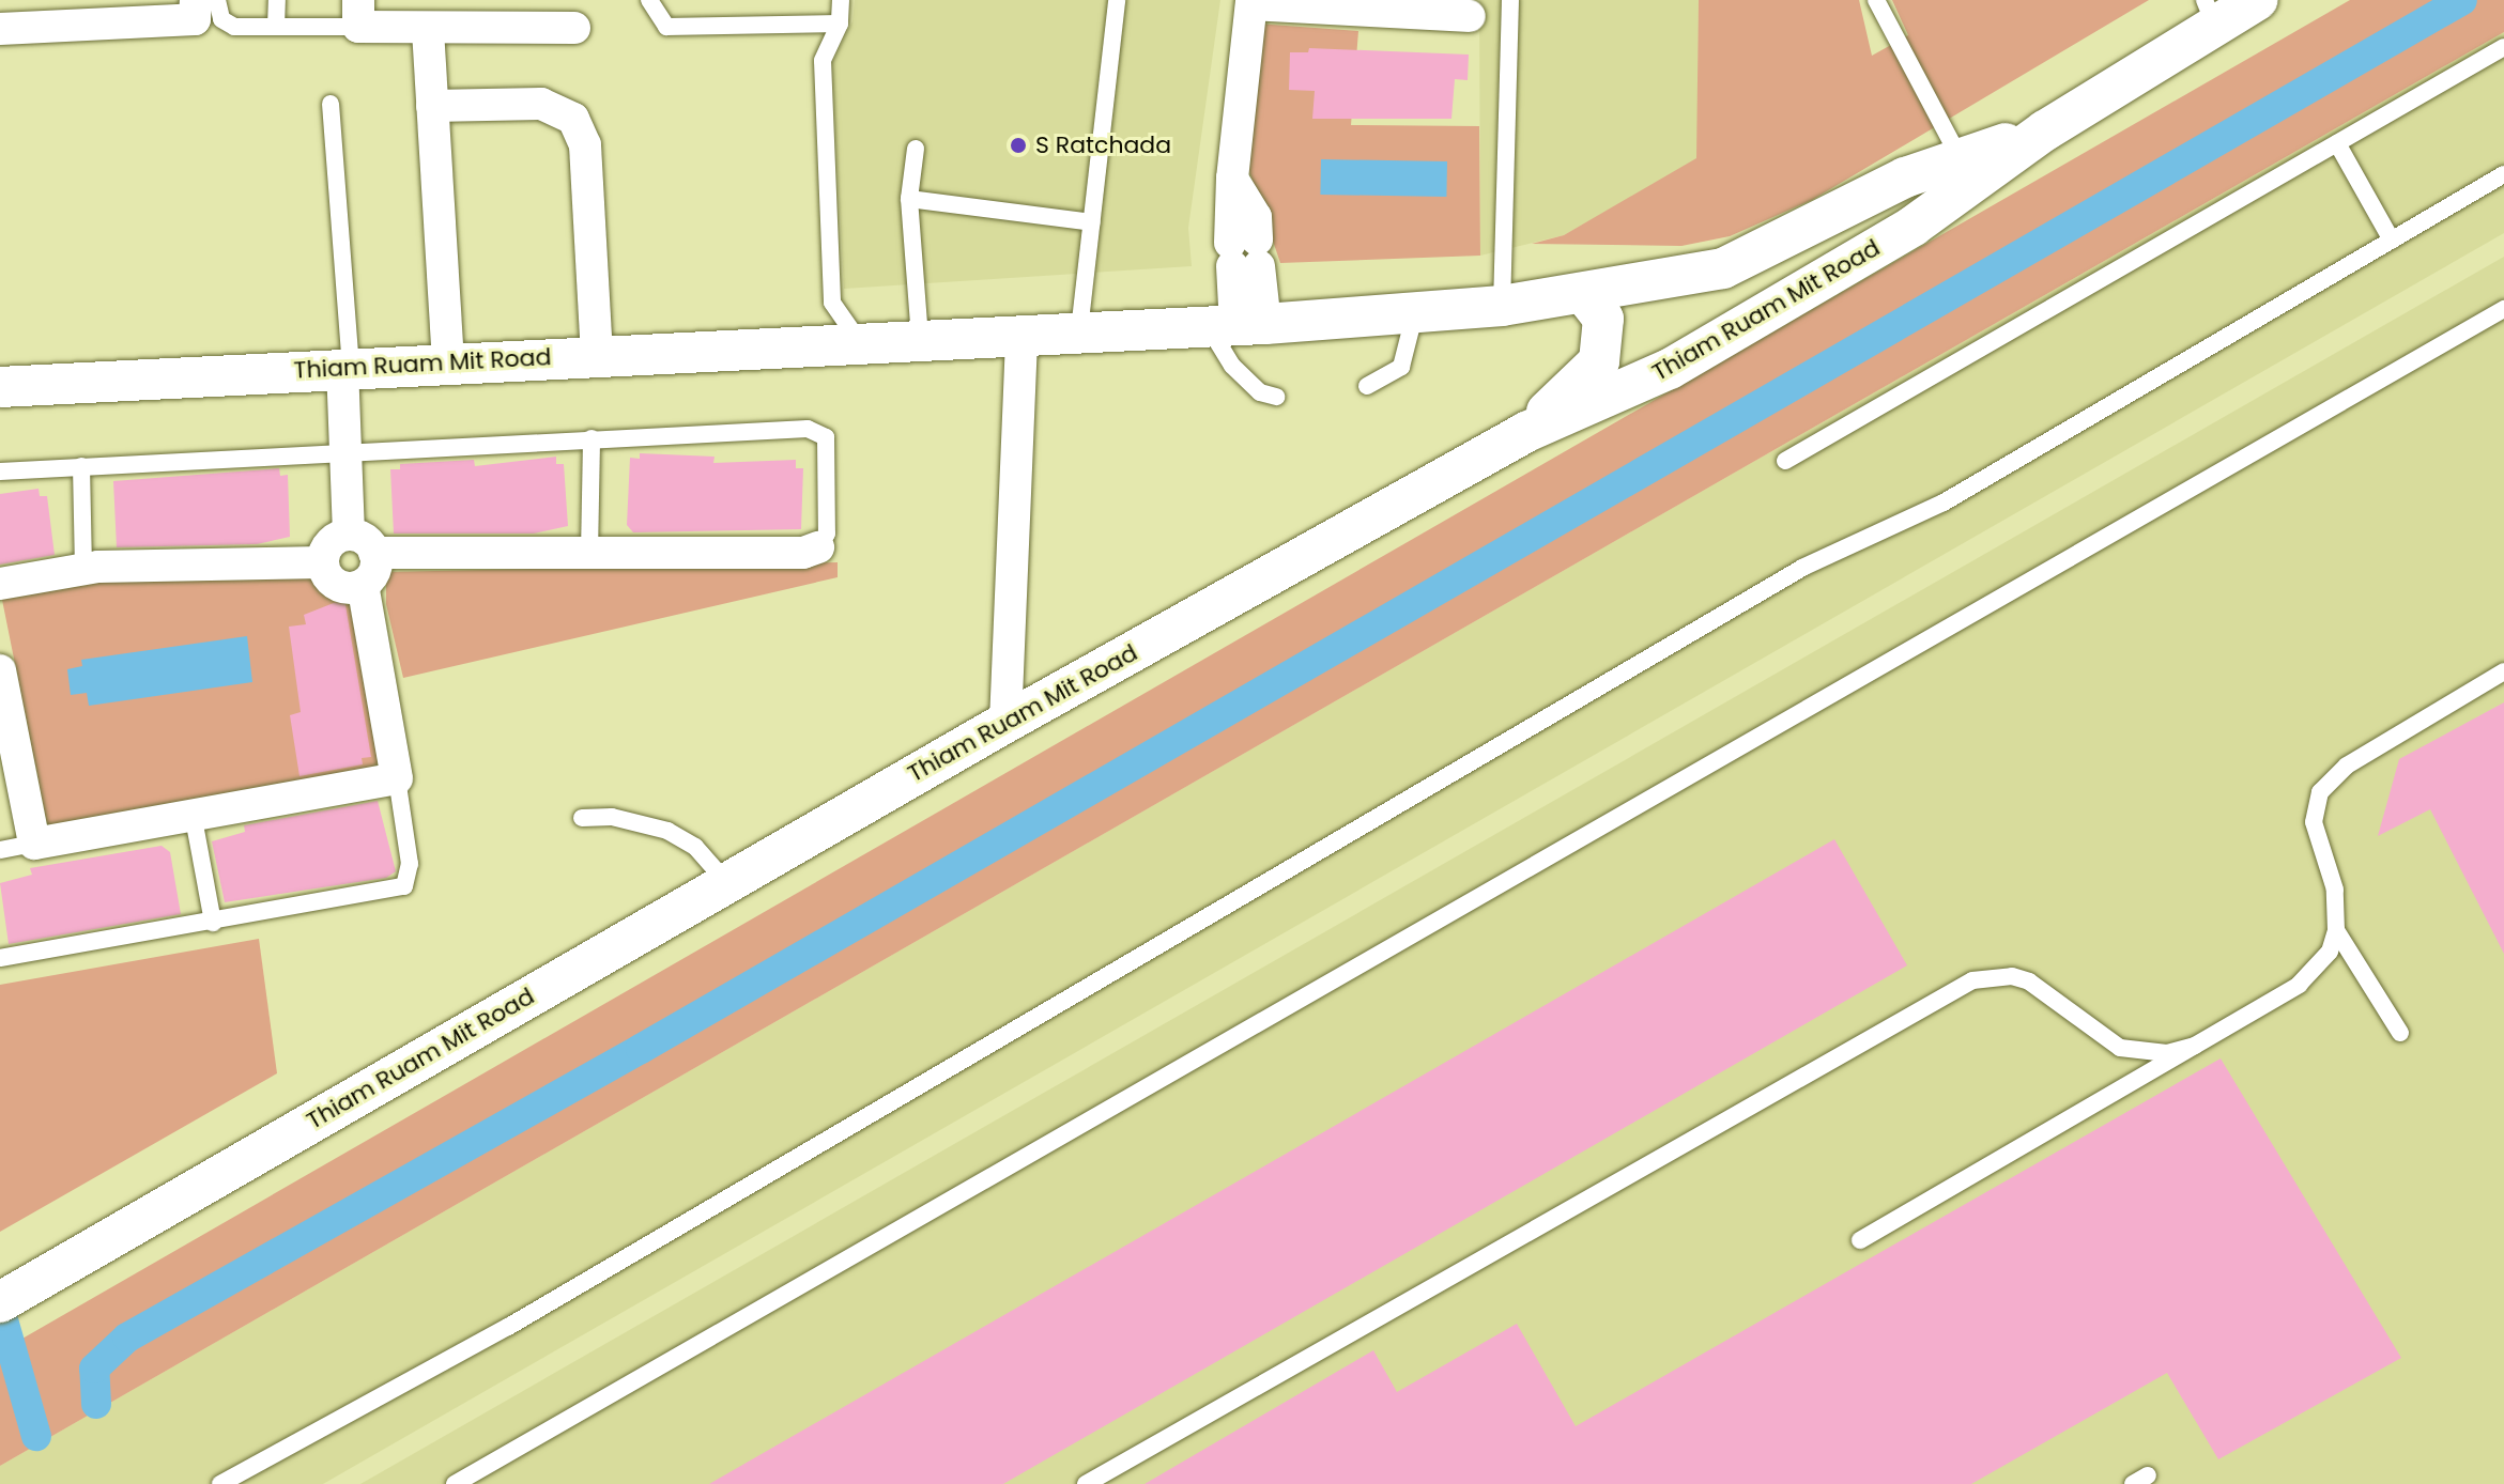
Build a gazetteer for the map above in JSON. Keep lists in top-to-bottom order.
{
  "streets": {
    "street": ["Thiam Ruam Mit Road"]
  },
  "places": ["S Ratchada"]
}
